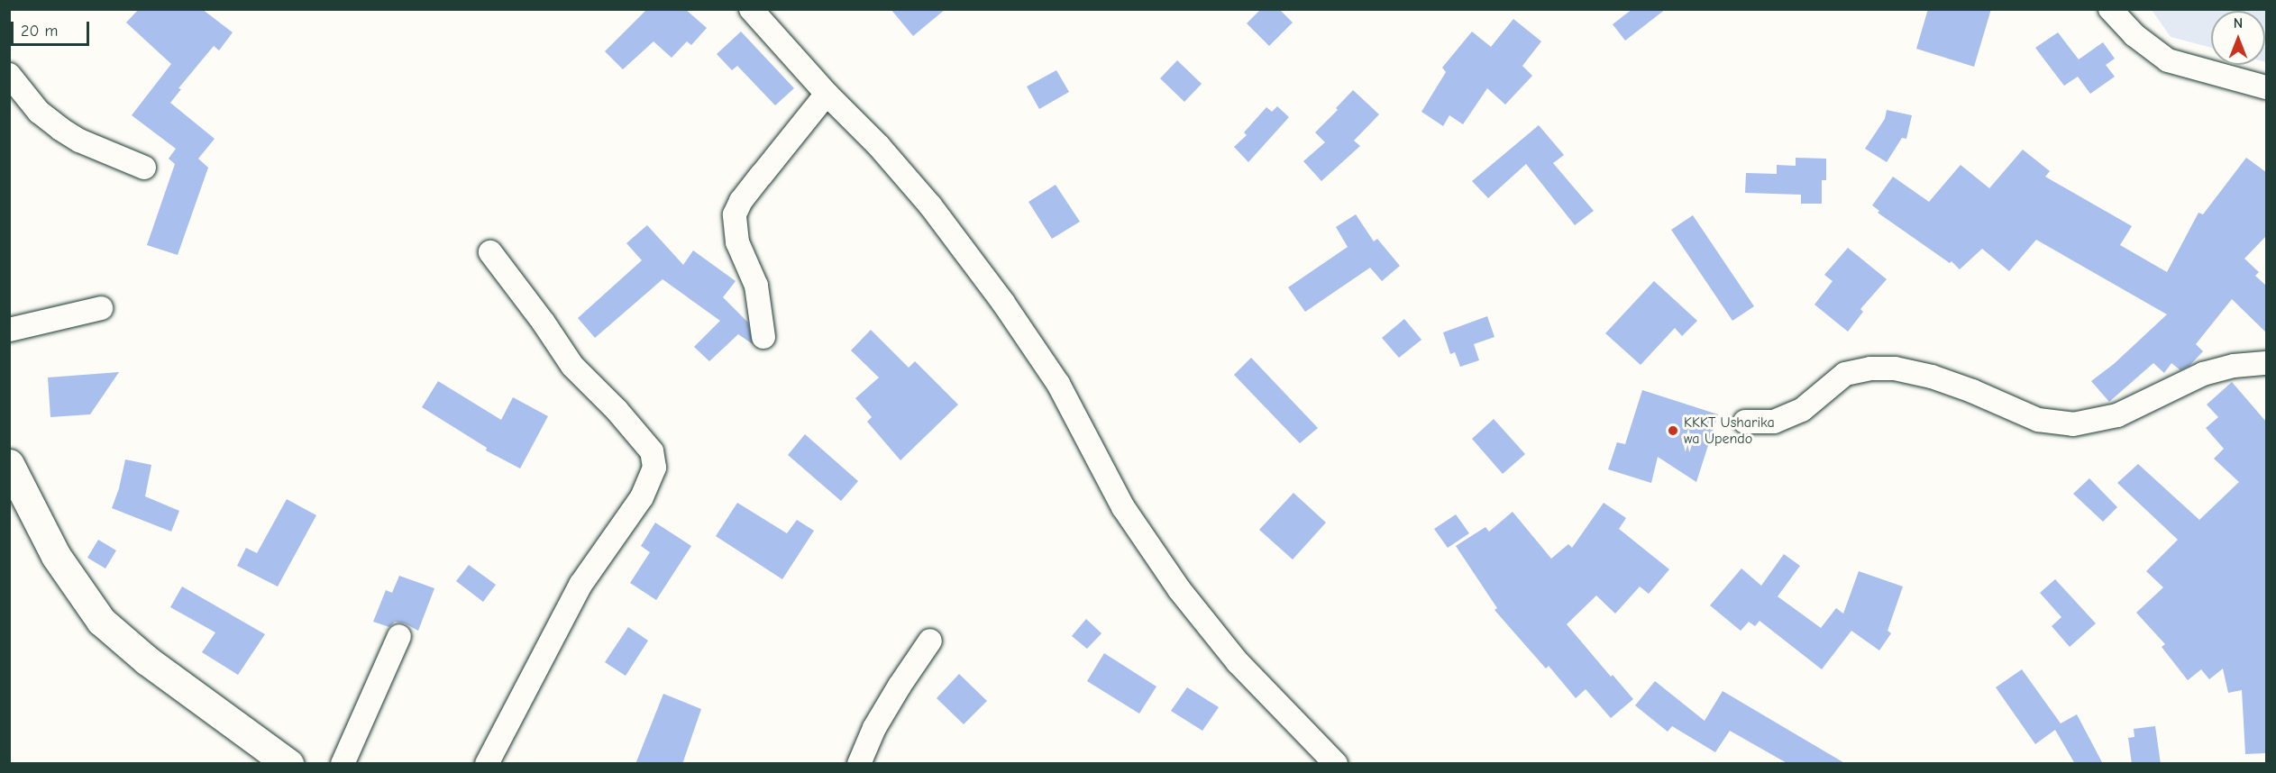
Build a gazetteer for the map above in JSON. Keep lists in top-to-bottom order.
{
  "places": ["KKKT Usharika wa Upendo"],
  "scale_bar": "20 m",
  "north": "top"
}
